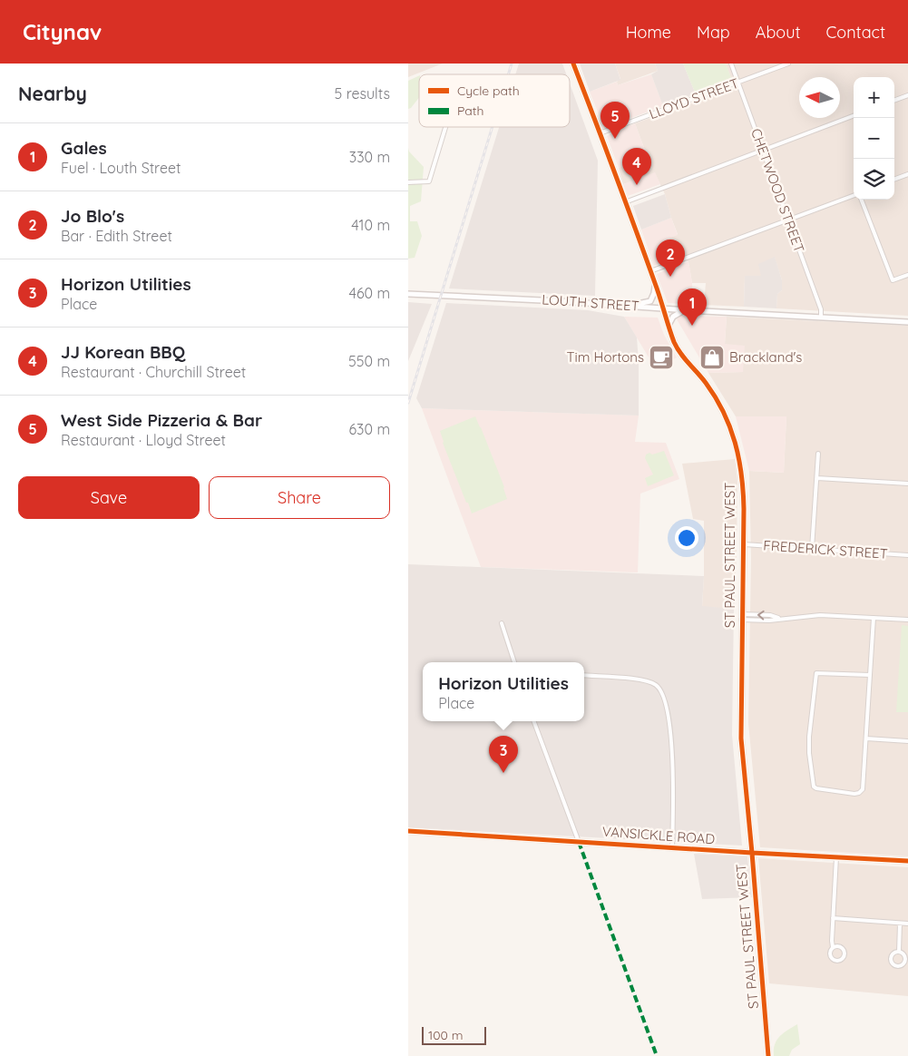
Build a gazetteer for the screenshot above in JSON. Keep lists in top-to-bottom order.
{
  "streets": {
    "main road": ["LOUTH STREET", "ST PAUL STREET WEST", "VANSICKLE ROAD"],
    "street": ["LLOYD STREET", "CHETWOOD STREET", "FREDERICK STREET"]
  },
  "crossings": [
    ["LLOYD STREET", "CHETWOOD STREET"],
    ["LLOYD STREET", "ST PAUL STREET WEST"],
    ["CHETWOOD STREET", "LOUTH STREET"],
    ["LOUTH STREET", "ST PAUL STREET WEST"],
    ["FREDERICK STREET", "ST PAUL STREET WEST"],
    ["ST PAUL STREET WEST", "VANSICKLE ROAD"]
  ],
  "places": {
    "cafe": ["Tim Hortons"],
    "shop": ["Brackland's"]
  },
  "legend": ["Cycle path", "Path"],
  "scale_bar": "100 m",
  "north": "left",
  "page": {
    "header": "Citynav",
    "nav": [
      "Home",
      "Map",
      "About",
      "Contact"
    ],
    "heading": ["Nearby", "5 results"],
    "map_buttons": ["+", "−"],
    "pins": [
      "5",
      "4",
      "2",
      "1",
      "3"
    ],
    "list": [
      {
        "mark": "1",
        "name": "Gales",
        "note": "Fuel · Louth Street",
        "value": "330 m"
      },
      {
        "mark": "2",
        "name": "Jo Blo's",
        "note": "Bar · Edith Street",
        "value": "410 m"
      },
      {
        "mark": "3",
        "name": "Horizon Utilities",
        "note": "Place",
        "value": "460 m"
      },
      {
        "mark": "4",
        "name": "JJ Korean BBQ",
        "note": "Restaurant · Churchill Street",
        "value": "550 m"
      },
      {
        "mark": "5",
        "name": "West Side Pizzeria & Bar",
        "note": "Restaurant · Lloyd Street",
        "value": "630 m"
      }
    ],
    "buttons": ["Save", "Share"],
    "popup": ["Horizon Utilities", "Place"],
    "scale": "100 m"
  }
}
